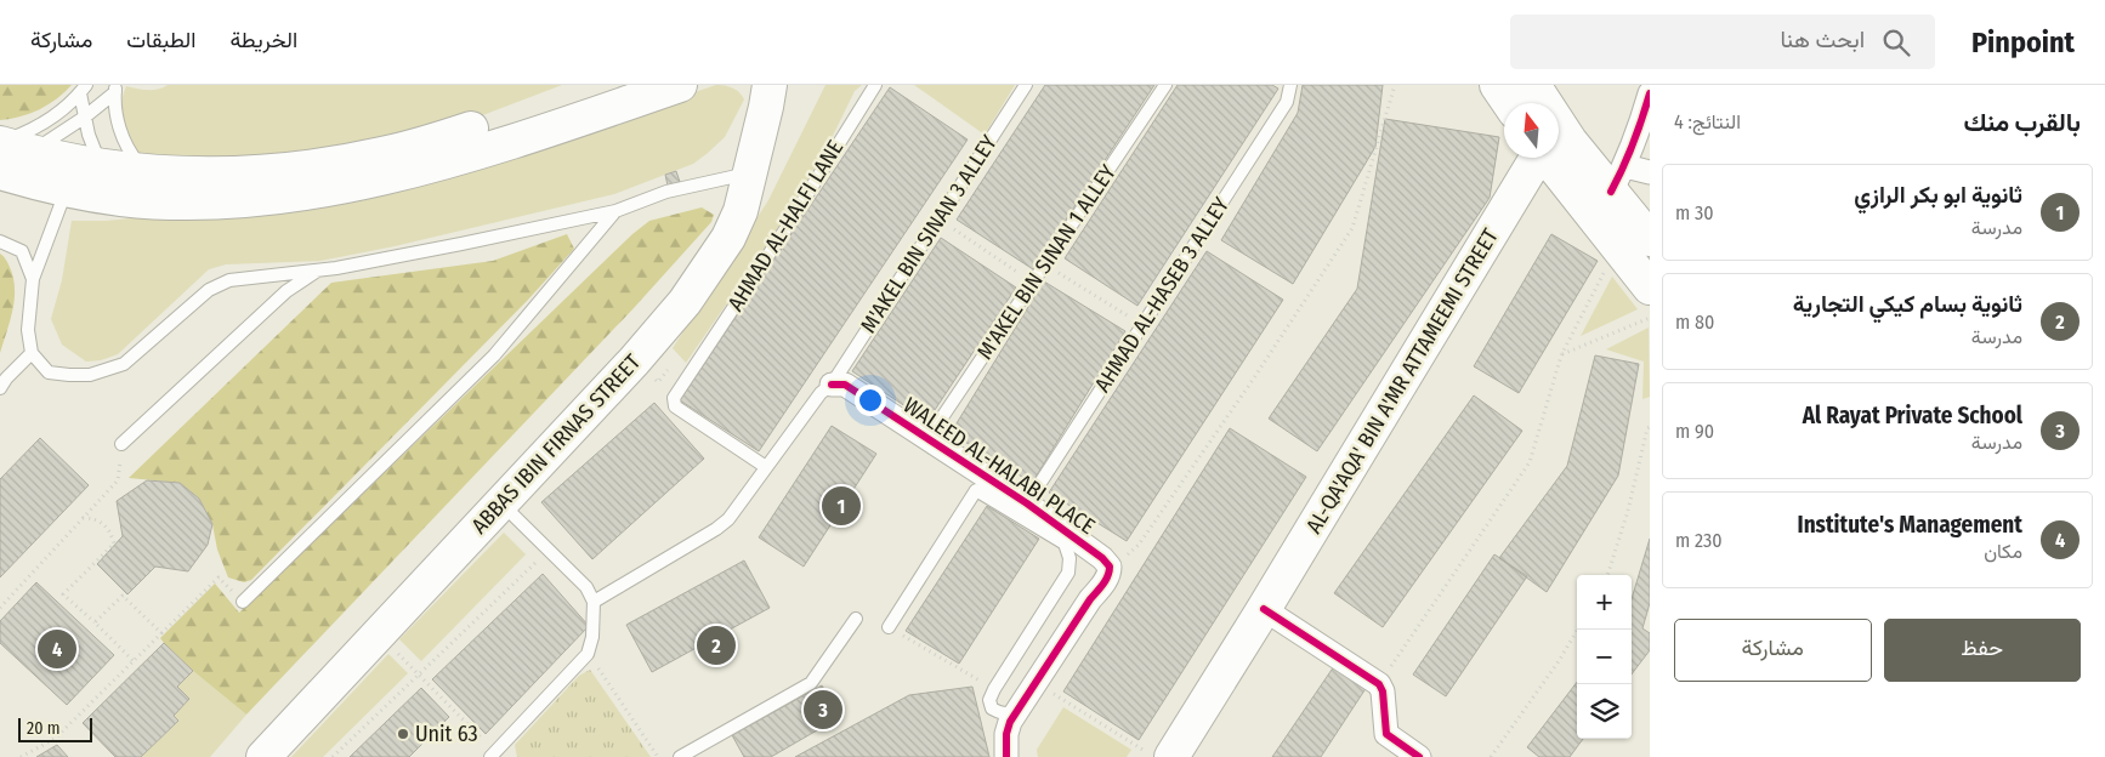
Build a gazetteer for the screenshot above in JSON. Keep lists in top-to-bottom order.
{
  "streets": {
    "main road": ["AL-QA'AQA' BIN A'MR ATTAMEEMI STREET", "ABBAS IBIN FIRNAS STREET"],
    "street": ["WALEED AL-HALABI PLACE"],
    "lane": [
      "AHMAD AL-HALFI LANE",
      "M'AKEL BIN SINAN 3 ALLEY",
      "M'AKEL BIN SINAN 1 ALLEY",
      "AHMAD AL-HASEB 3 ALLEY"
    ]
  },
  "crossings": [
    ["AHMAD AL-HALFI LANE", "M'AKEL BIN SINAN 3 ALLEY"],
    ["M'AKEL BIN SINAN 3 ALLEY", "WALEED AL-HALABI PLACE"],
    ["M'AKEL BIN SINAN 1 ALLEY", "WALEED AL-HALABI PLACE"],
    ["AHMAD AL-HASEB 3 ALLEY", "WALEED AL-HALABI PLACE"]
  ],
  "places": ["Unit 63"],
  "scale_bar": "20 m",
  "north": "top",
  "page": {
    "header": "Pinpoint",
    "search": "ابحث هنا",
    "nav": ["الخريطة", "الطبقات", "مشاركة"],
    "heading": ["بالقرب منك", "النتائج: 4"],
    "list": [
      {
        "mark": "1",
        "name": "ثانوية ابو بكر الرازي",
        "note": "مدرسة",
        "value": "30 m"
      },
      {
        "mark": "2",
        "name": "ثانوية بسام كيكي التجارية",
        "note": "مدرسة",
        "value": "80 m"
      },
      {
        "mark": "3",
        "name": "Al Rayat Private School",
        "note": "مدرسة",
        "value": "90 m"
      },
      {
        "mark": "4",
        "name": "Institute's Management",
        "note": "مكان",
        "value": "230 m"
      }
    ],
    "pins": [
      "1",
      "2",
      "4",
      "3"
    ],
    "map_buttons": ["+", "−"],
    "buttons": ["حفظ", "مشاركة"],
    "scale": "20 m"
  }
}
